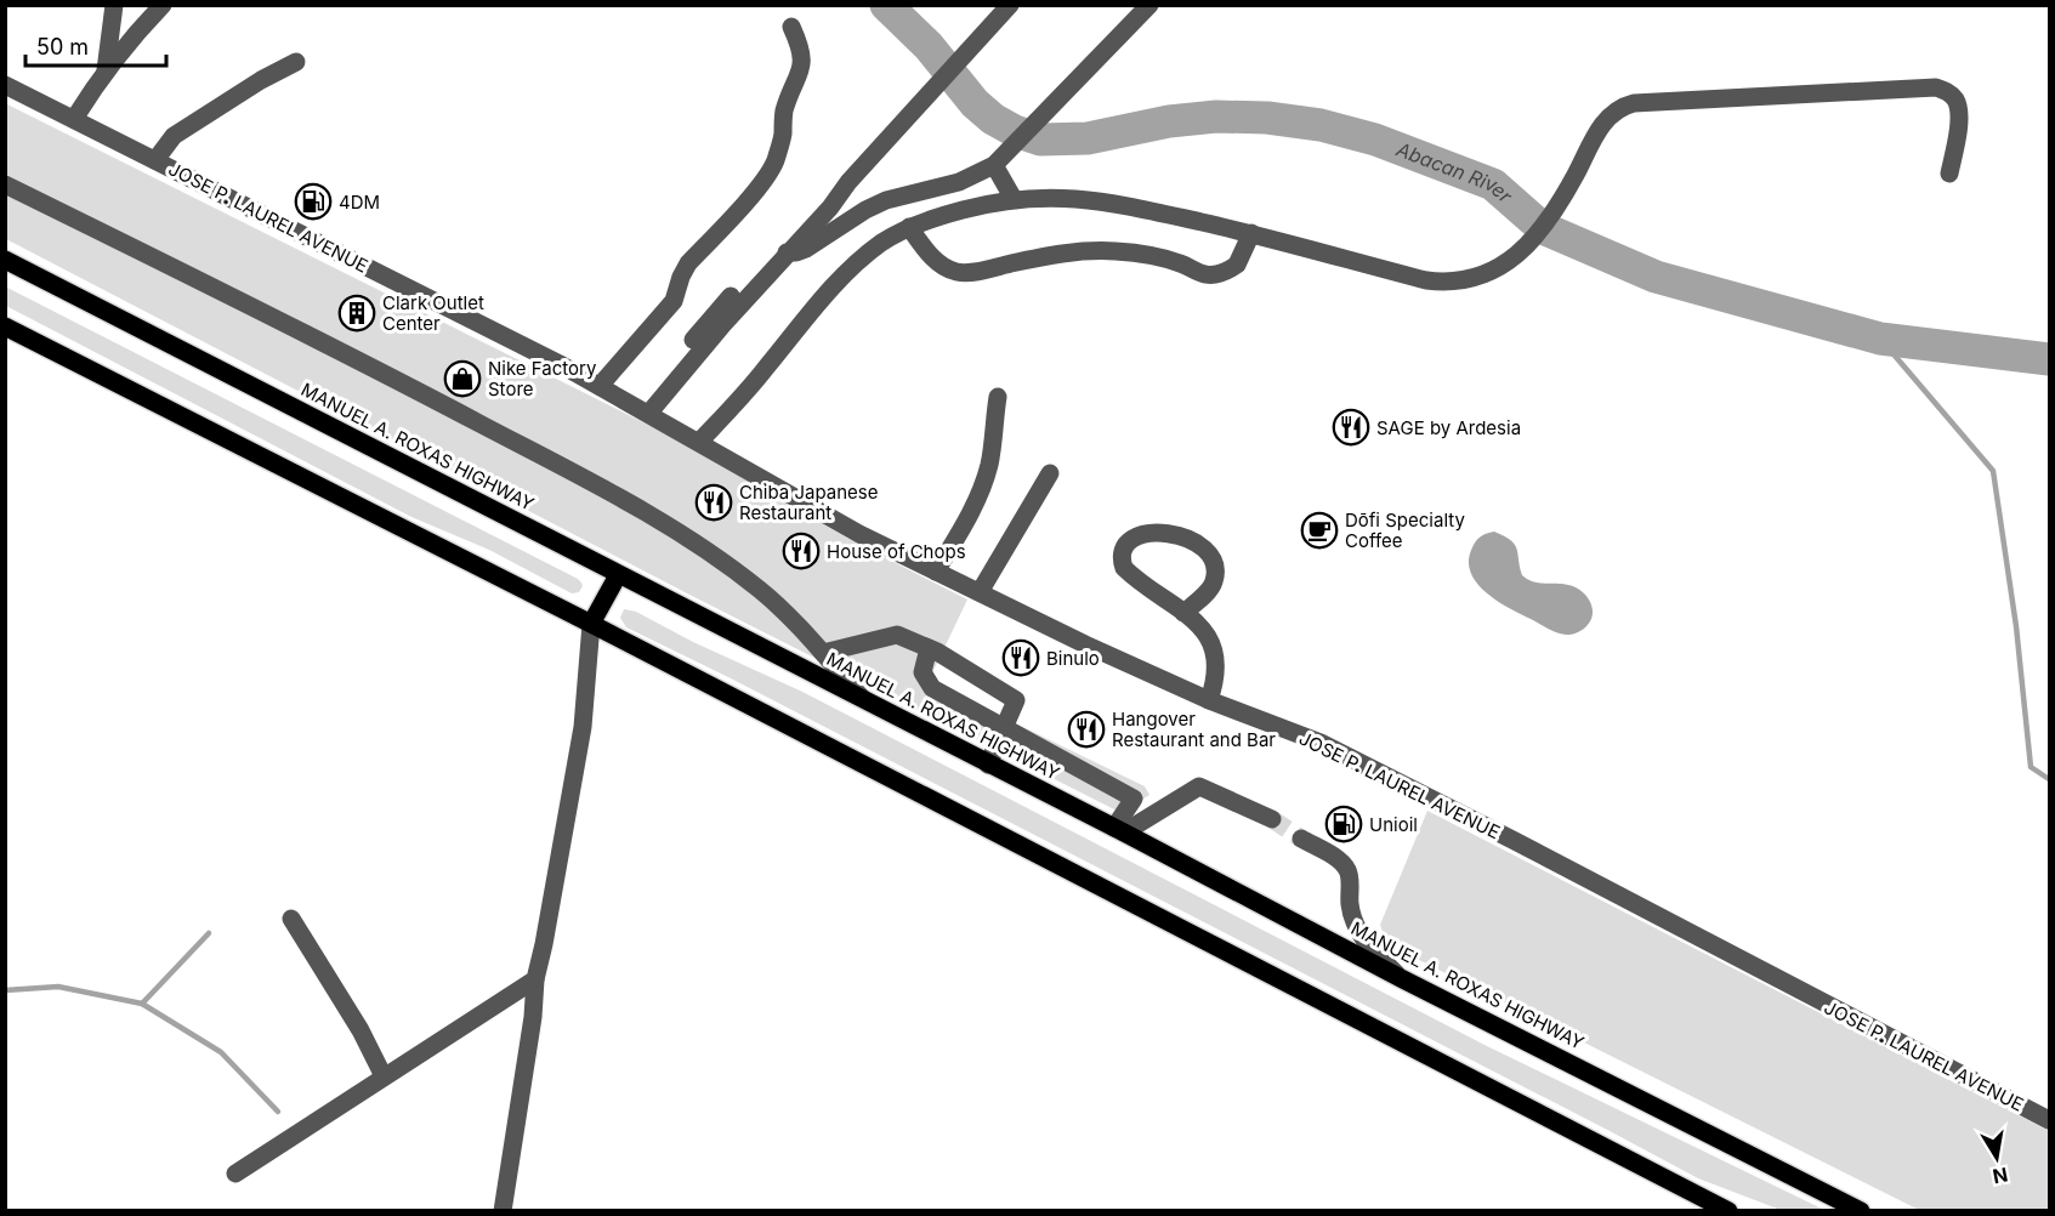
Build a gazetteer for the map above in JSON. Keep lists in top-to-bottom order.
{
  "streets": {
    "main road": ["MANUEL A. ROXAS HIGHWAY"],
    "street": ["JOSE P. LAUREL AVENUE"]
  },
  "water": ["Abacan River"],
  "places": {
    "fuel station": ["4DM", "Unioil"],
    "building": ["Clark Outlet Center"],
    "shop": ["Nike Factory Store"],
    "restaurant": [
      "SAGE by Ardesia",
      "Chiba Japanese Restaurant",
      "House of Chops",
      "Binulo",
      "Hangover Restaurant and Bar"
    ],
    "cafe": ["Dōfi Specialty Coffee"]
  },
  "scale_bar": "50 m",
  "north": "bottom"
}
